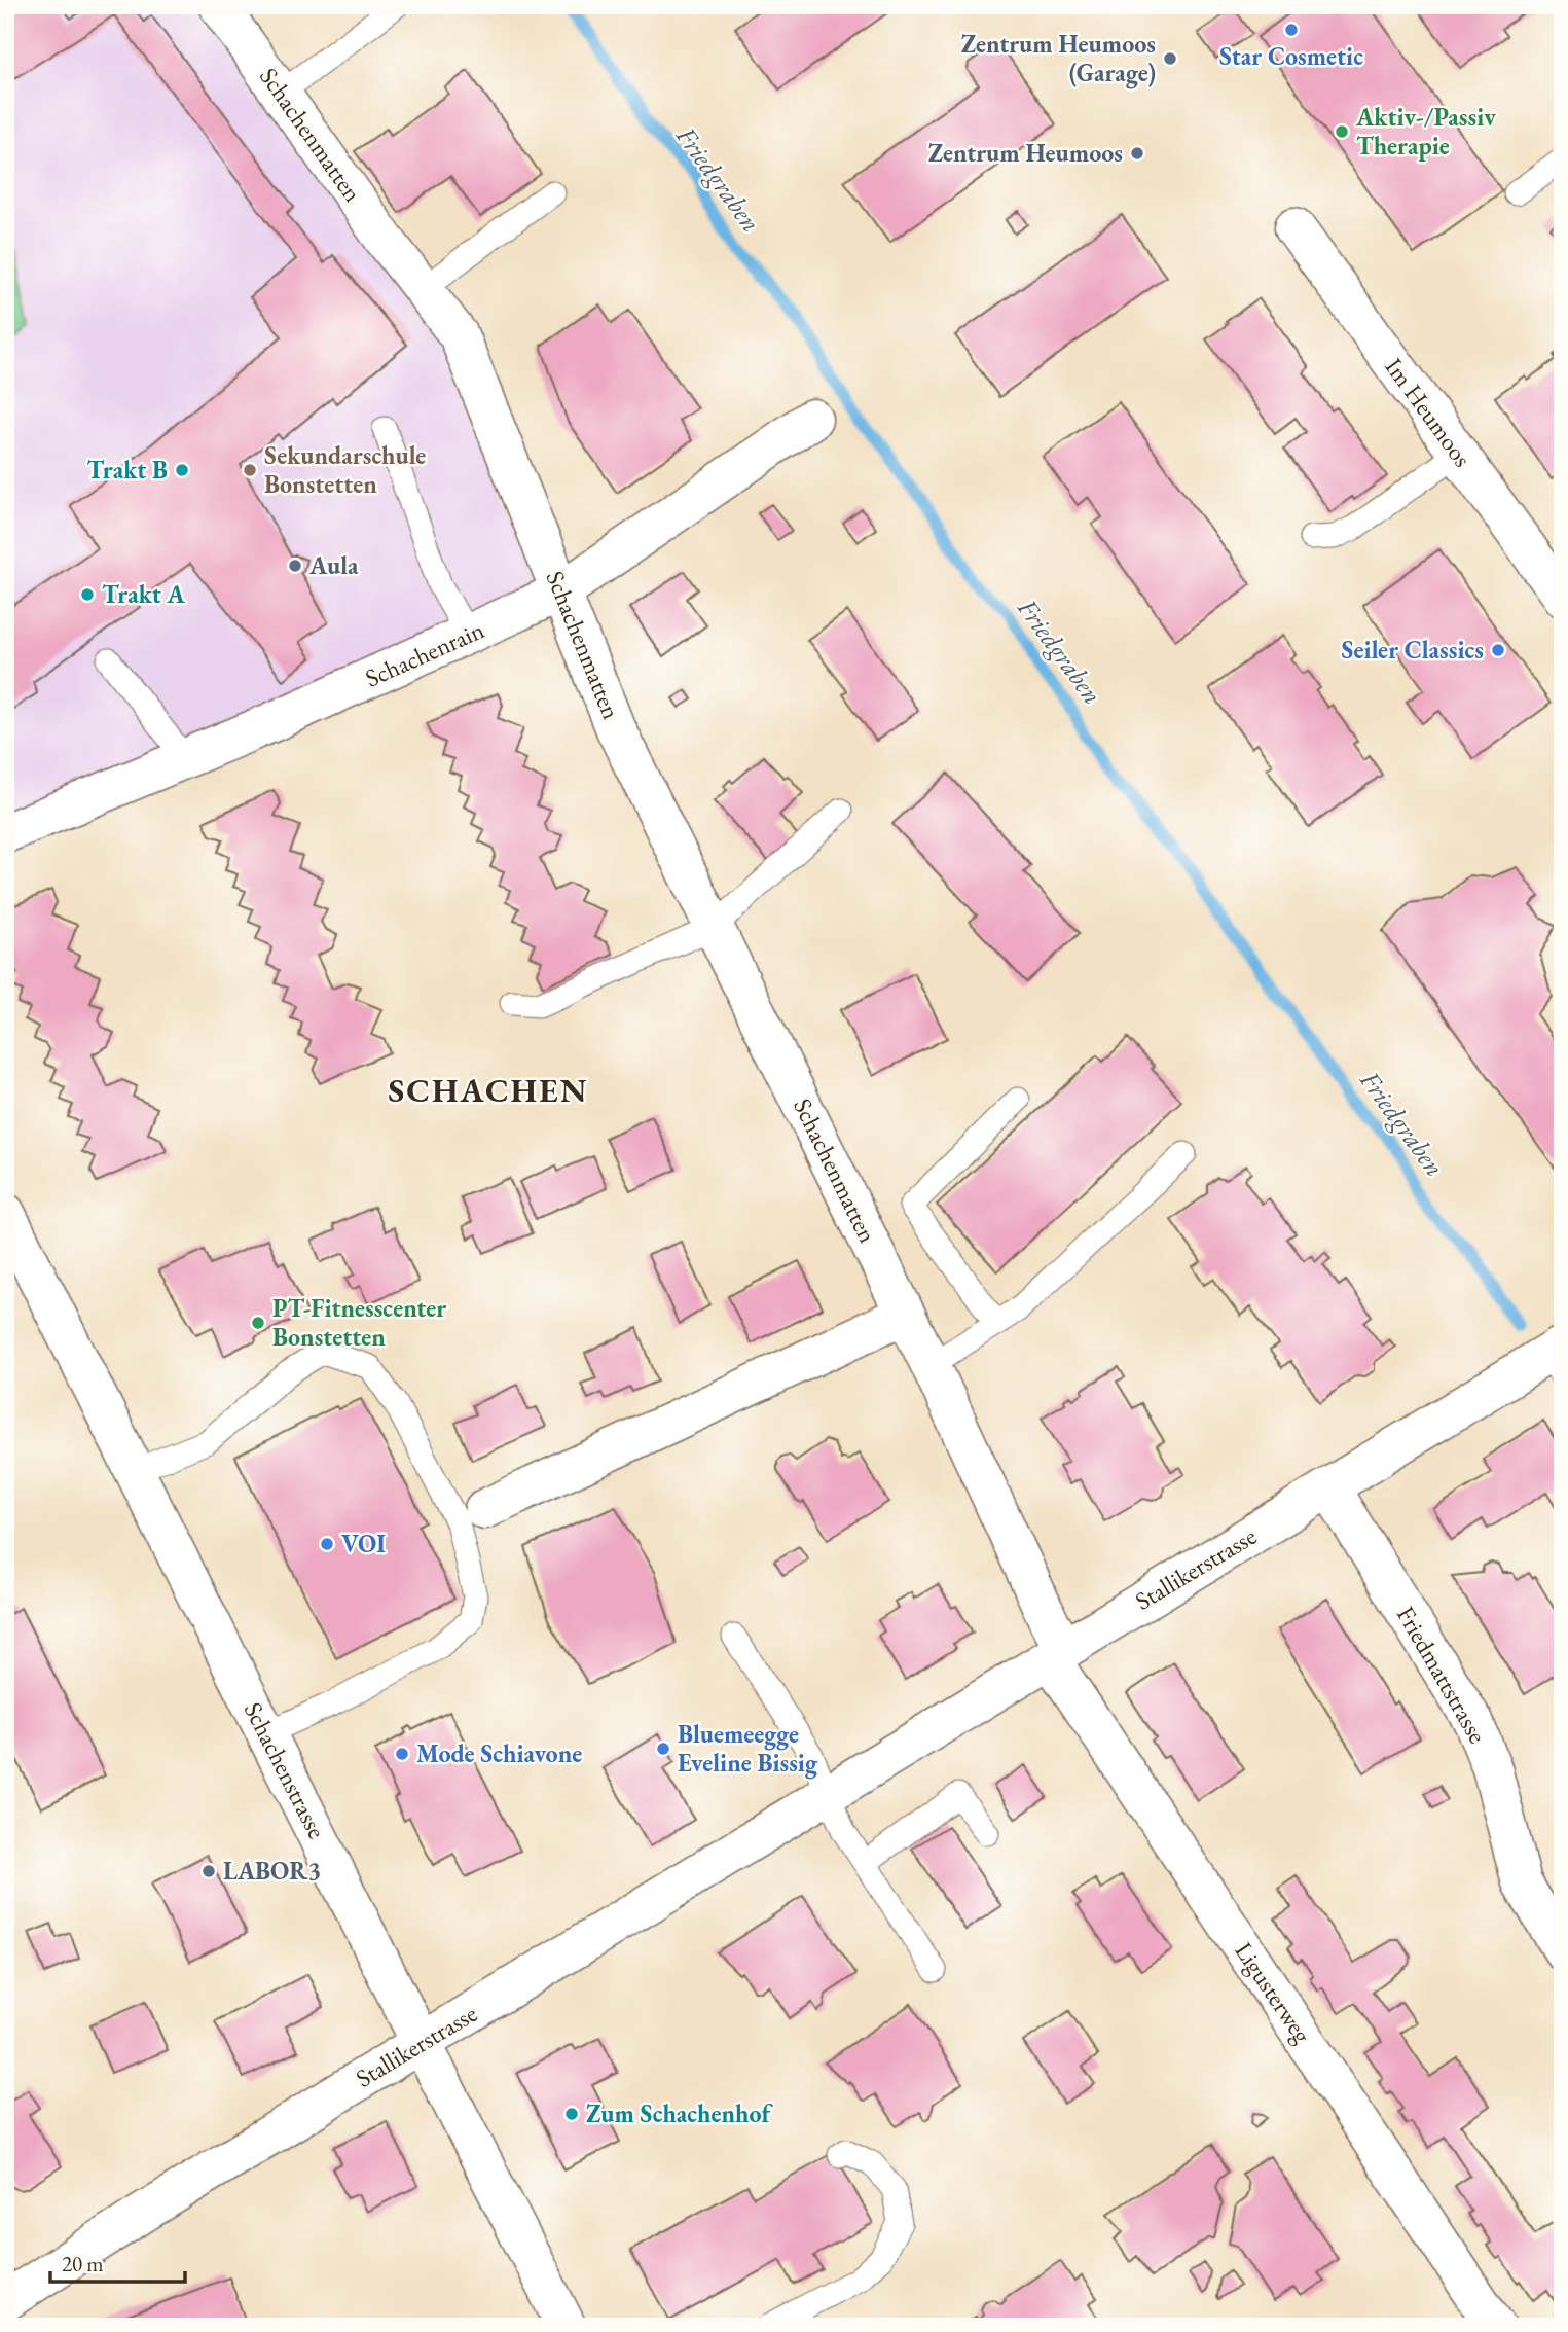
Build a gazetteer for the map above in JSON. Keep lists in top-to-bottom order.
{
  "streets": {
    "street": [
      "Schachenmatten",
      "Im Heumoos",
      "Schachenrain",
      "Stallikerstrasse",
      "Friedmattstrasse",
      "Schachenstrasse",
      "Ligusterweg"
    ]
  },
  "crossings": [
    ["Schachenmatten", "Schachenrain"],
    ["Schachenmatten", "Stallikerstrasse"],
    ["Schachenmatten", "Ligusterweg"],
    ["Stallikerstrasse", "Friedmattstrasse"],
    ["Stallikerstrasse", "Schachenstrasse"],
    ["Stallikerstrasse", "Ligusterweg"]
  ],
  "districts": ["SCHACHEN"],
  "water": ["Friedgraben"],
  "places": [
    "Star Cosmetic",
    "Zentrum Heumoos (Garage)",
    "Aktiv-/Passiv Therapie",
    "Zentrum Heumoos",
    "Trakt B",
    "Sekundarschule Bonstetten",
    "Aula",
    "Trakt A",
    "Seiler Classics",
    "PT-Fitnesscenter Bonstetten",
    "VOI",
    "Bluemeegge Eveline Bissig",
    "Mode Schiavone",
    "LABOR3",
    "Zum Schachenhof"
  ],
  "scale_bar": "20 m"
}
